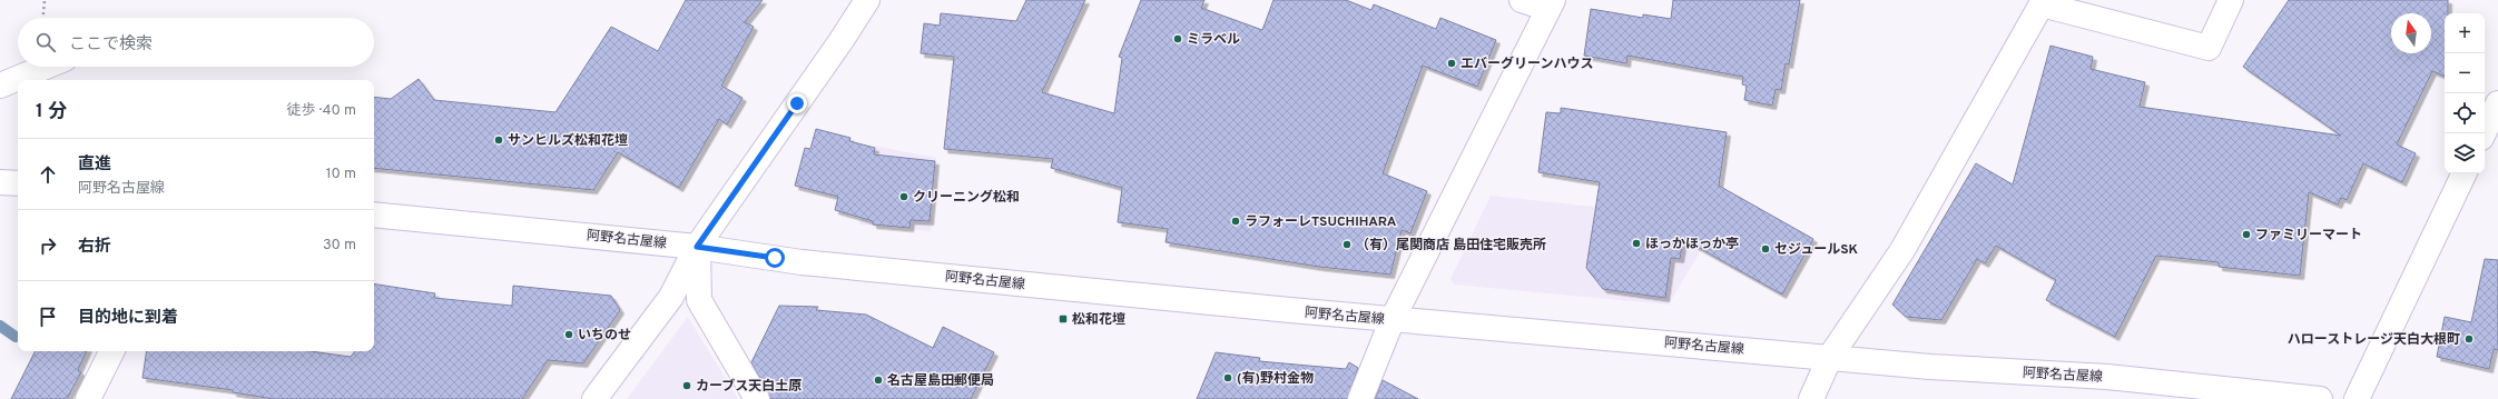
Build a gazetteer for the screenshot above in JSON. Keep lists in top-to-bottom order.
{
  "streets": {
    "street": ["阿野名古屋線"]
  },
  "places": {
    "other": [
      "ミラベル",
      "エバーグリーンハウス",
      "サンヒルズ松和花壇",
      "クリーニング松和",
      "ラフォーレTSUCHIHARA",
      "ファミリーマート",
      "ほっかほっか亭",
      "（有）尾関商店 島田住宅販売所",
      "セジュールSK",
      "いちのせ",
      "ハローストレージ天白大根町",
      "(有)野村金物",
      "名古屋島田郵便局",
      "カーブス天白土原"
    ],
    "transit": ["松和花壇"]
  },
  "north": "top",
  "page": {
    "map_buttons": ["+", "−"],
    "search": "ここで検索",
    "heading": ["1 分", "徒歩 · 40 m"],
    "list": [
      ["直進", "阿野名古屋線", "10 m"],
      ["右折", "30 m"],
      "目的地に到着"
    ]
  }
}
